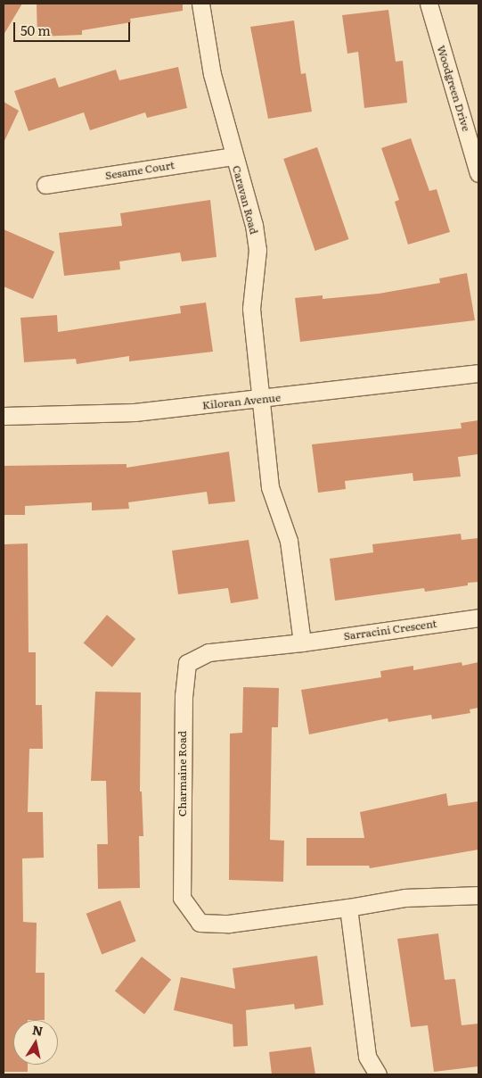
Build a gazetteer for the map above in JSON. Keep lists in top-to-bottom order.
{
  "streets": {
    "street": [
      "Woodgreen Drive",
      "Sesame Court",
      "Caravan Road",
      "Kiloran Avenue",
      "Sarracini Crescent",
      "Charmaine Road"
    ]
  },
  "crossings": [
    ["Sesame Court", "Caravan Road"],
    ["Caravan Road", "Kiloran Avenue"],
    ["Sarracini Crescent", "Charmaine Road"]
  ],
  "scale_bar": "50 m",
  "north": "top"
}
